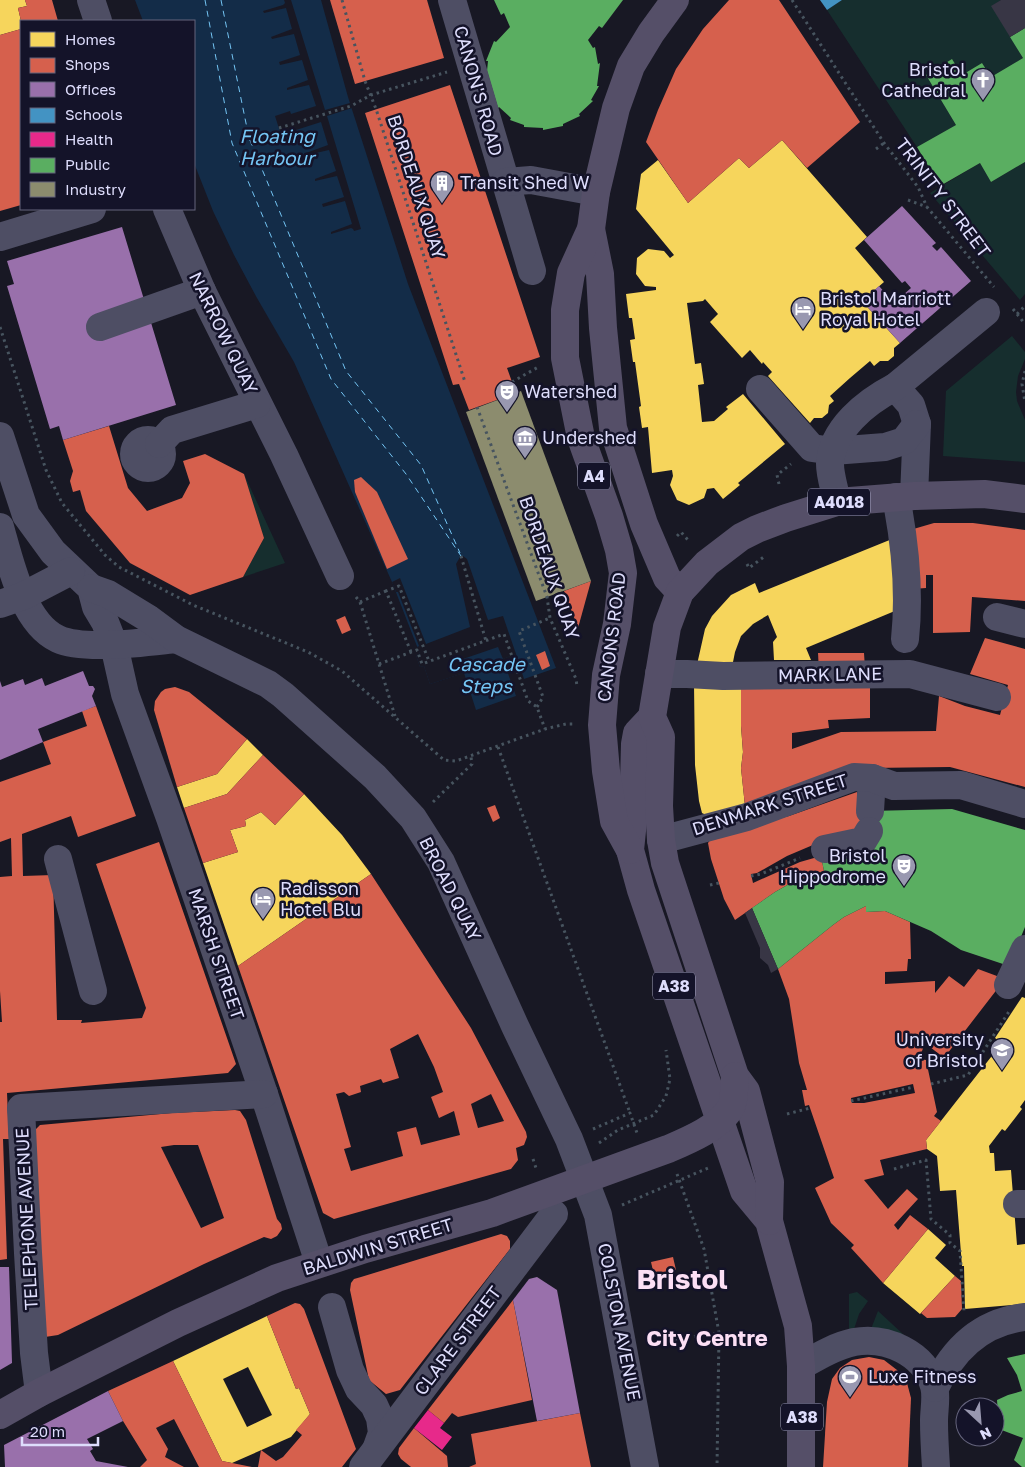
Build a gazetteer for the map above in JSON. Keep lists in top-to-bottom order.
{
  "streets": {
    "main road": [
      "A4",
      "A4018",
      "CANONS ROAD",
      "A38",
      "BALDWIN STREET"
    ],
    "street": [
      "CANON'S ROAD",
      "NARROW QUAY",
      "MARK LANE",
      "DENMARK STREET",
      "BROAD QUAY",
      "MARSH STREET",
      "TELEPHONE AVENUE",
      "COLSTON AVENUE",
      "CLARE STREET"
    ],
    "path": ["BORDEAUX QUAY", "TRINITY STREET"]
  },
  "crossings": [
    ["A4", "A4018"],
    ["A4", "CANONS ROAD"],
    ["A4018", "CANONS ROAD"],
    ["A4018", "MARK LANE"],
    ["A4018", "A38"],
    ["CANONS ROAD", "A38"],
    ["DENMARK STREET", "A38"],
    ["BROAD QUAY", "MARSH STREET"],
    ["BROAD QUAY", "BALDWIN STREET"],
    ["BROAD QUAY", "COLSTON AVENUE"],
    ["MARSH STREET", "TELEPHONE AVENUE"],
    ["MARSH STREET", "BALDWIN STREET"],
    ["A38", "BALDWIN STREET"],
    ["TELEPHONE AVENUE", "BALDWIN STREET"],
    ["BALDWIN STREET", "COLSTON AVENUE"]
  ],
  "districts": ["Bristol", "City Centre"],
  "water": ["Floating Harbour", "Cascade Steps"],
  "places": {
    "church": ["Bristol Cathedral"],
    "building": ["Transit Shed W"],
    "hotel": ["Bristol Marriott Royal Hotel", "Radisson Hotel Blu"],
    "theatre": ["Watershed", "Bristol Hippodrome"],
    "museum": ["Undershed"],
    "school or university": ["University of Bristol"],
    "sports": ["Luxe Fitness"]
  },
  "legend": [
    "Homes",
    "Shops",
    "Offices",
    "Schools",
    "Health",
    "Public",
    "Industry"
  ],
  "scale_bar": "20 m",
  "north": "bottom right"
}
